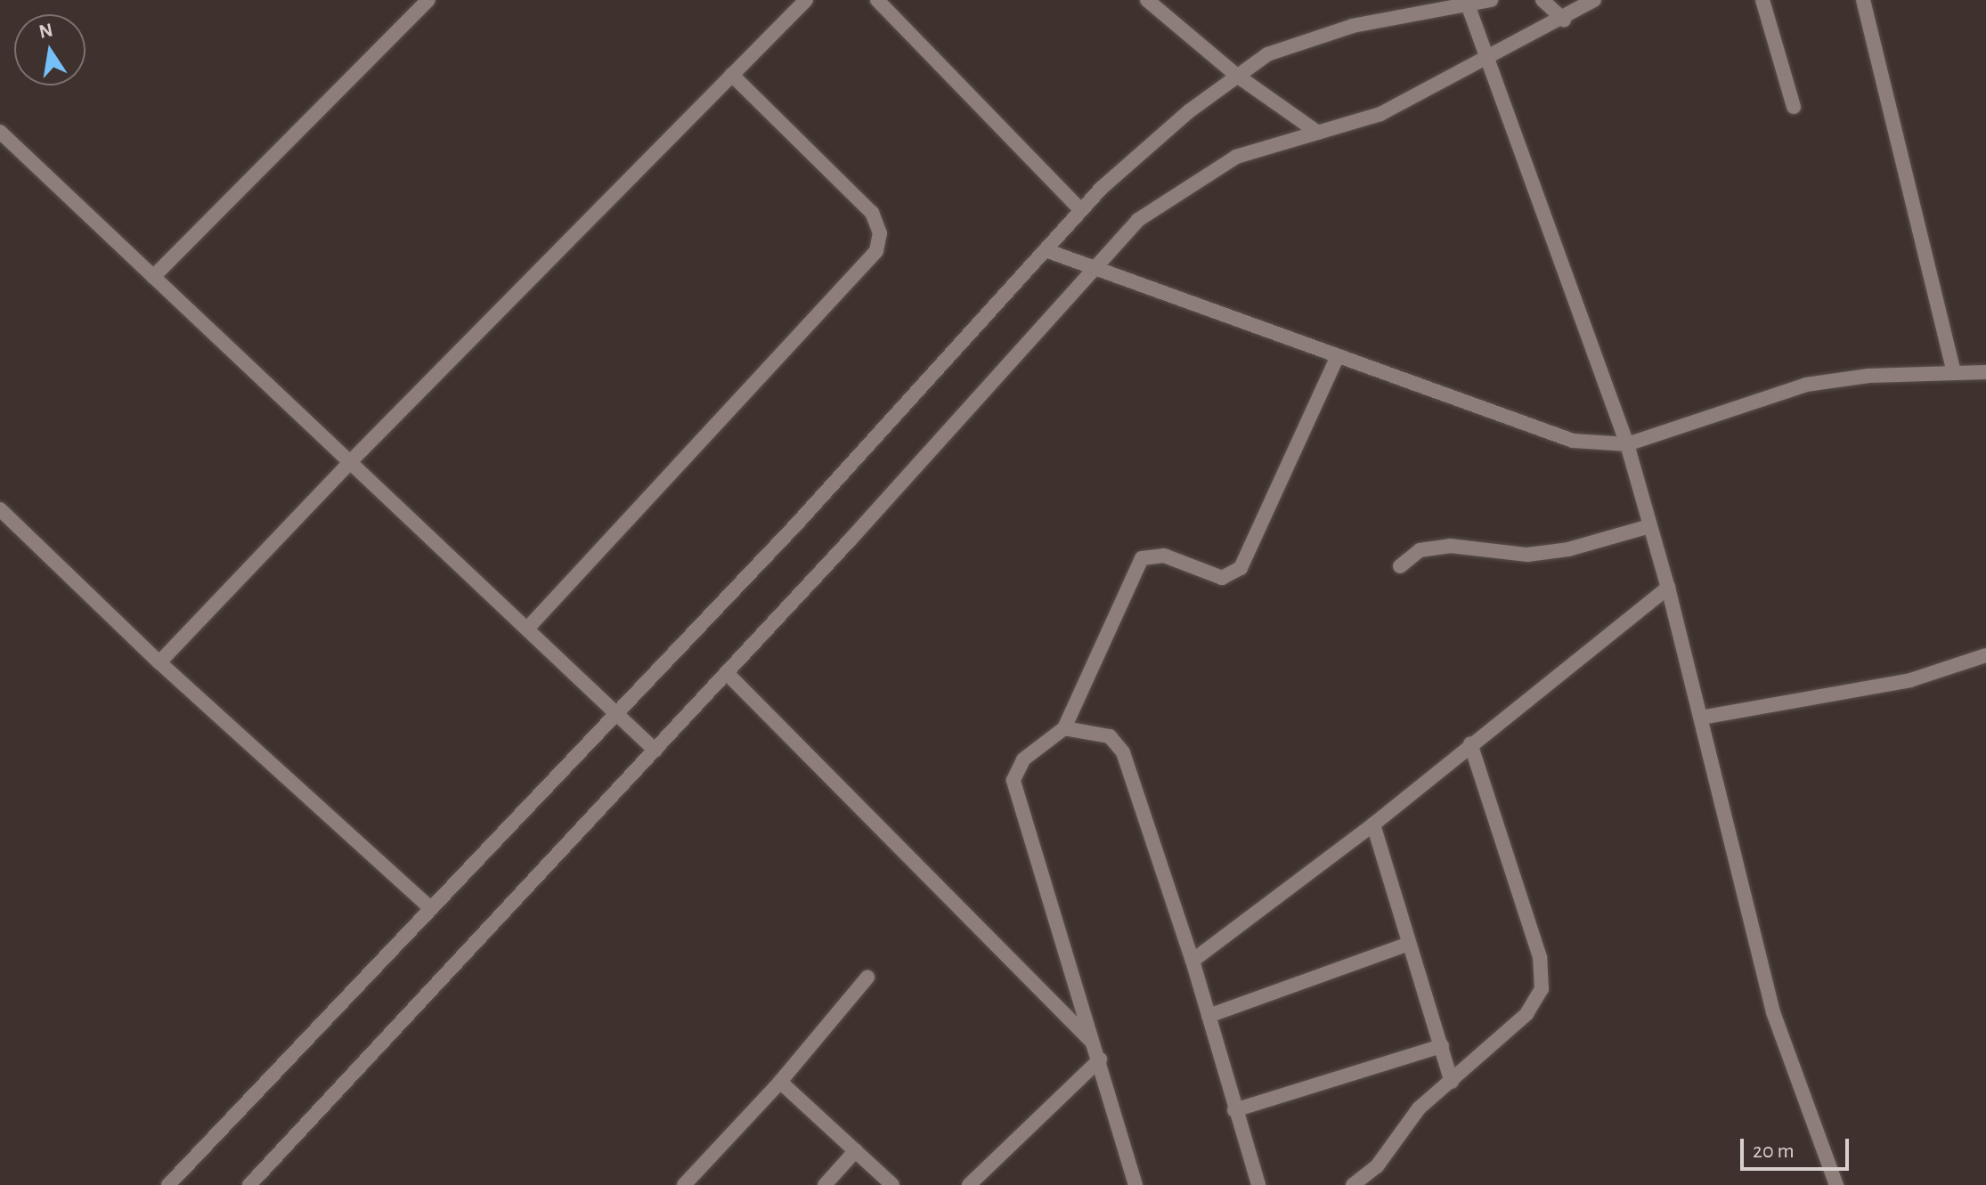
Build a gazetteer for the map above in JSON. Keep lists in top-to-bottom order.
{
  "scale_bar": "20 m",
  "north": "top"
}
